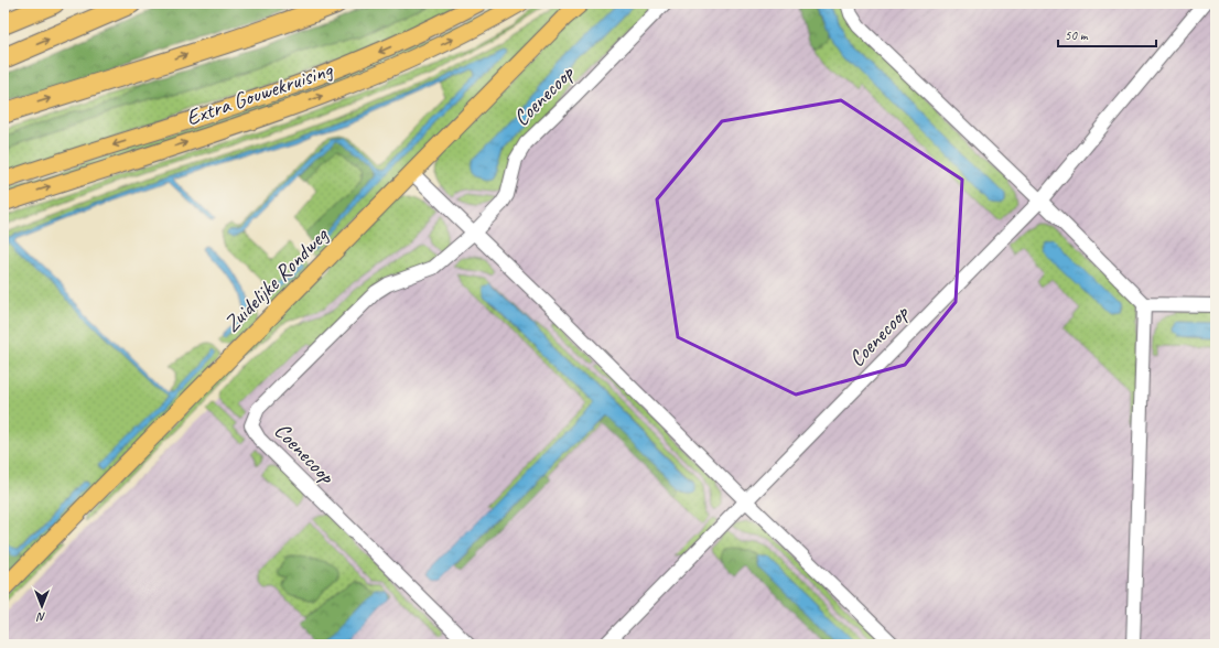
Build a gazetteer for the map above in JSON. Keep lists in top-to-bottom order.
{
  "streets": {
    "main road": ["Extra Gouwekruising", "Zuidelijke Rondweg"],
    "street": ["Coenecoop"]
  },
  "scale_bar": "50 m",
  "north": "bottom"
}
